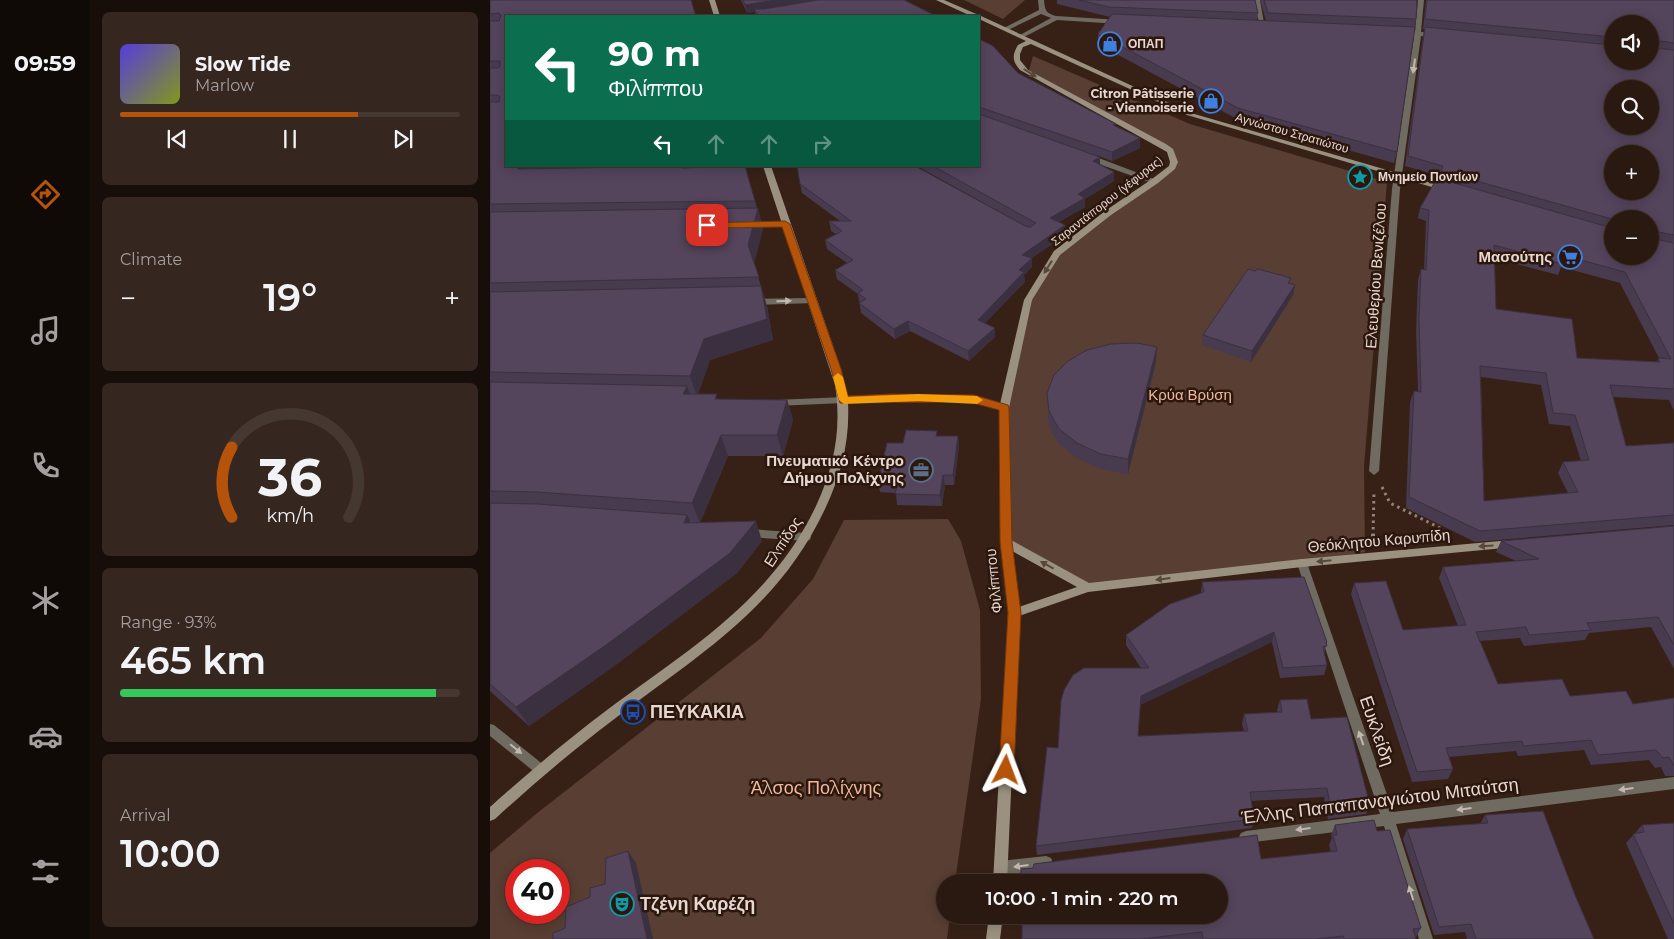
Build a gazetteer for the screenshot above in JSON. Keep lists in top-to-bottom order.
{
  "streets": {
    "street": [
      "Αγνώστου Στρατιώτου",
      "Σαραντάπορου (γέφυρας)",
      "Ελευθερίου Βενιζέλου",
      "Θεόκλητου Καρυπίδη",
      "Ελπίδος",
      "Φιλίππου",
      "Ευκλείδη",
      "Έλλης Παπαπαναγιώτου Μιταύτση"
    ]
  },
  "crossings": [
    ["Αγνώστου Στρατιώτου", "Σαραντάπορου (γέφυρας)"],
    ["Αγνώστου Στρατιώτου", "Ελευθερίου Βενιζέλου"],
    ["Σαραντάπορου (γέφυρας)", "Φιλίππου"],
    ["Θεόκλητου Καρυπίδη", "Φιλίππου"],
    ["Θεόκλητου Καρυπίδη", "Ευκλείδη"],
    ["Ευκλείδη", "Έλλης Παπαπαναγιώτου Μιταύτση"]
  ],
  "one_way": ["Θεόκλητου Καρυπίδη", "Ευκλείδη", "Έλλης Παπαπαναγιώτου Μιταύτση"],
  "parks": ["Κρύα Βρύση", "Άλσος Πολίχνης"],
  "places": {
    "shop": ["ΟΠΑΠ", "Citron Pâtisserie - Viennoiserie"],
    "place": ["Μνημείο Ποντίων"],
    "supermarket": ["Μασούτης"],
    "office": ["Πνευματικό Κέντρο Δήμου Πολίχνης"],
    "bus stop": ["ΠΕΥΚΑΚΙΑ"],
    "theatre": ["Τζένη Καρέζη"]
  },
  "page": {
    "tabs": "09:59",
    "map_buttons": ["+", "−"],
    "turn": ["90 m", "Φιλίππου"],
    "song": ["Slow Tide", "Marlow"],
    "tile": [
      "Climate",
      ["Range · 93%", "465 km"],
      ["Arrival", "10:00"]
    ],
    "heat": ["−", "19°", "+"],
    "limit": "40",
    "trip": "10:00 · 1 min · 220 m",
    "gauge": ["36", "km/h"]
  }
}
